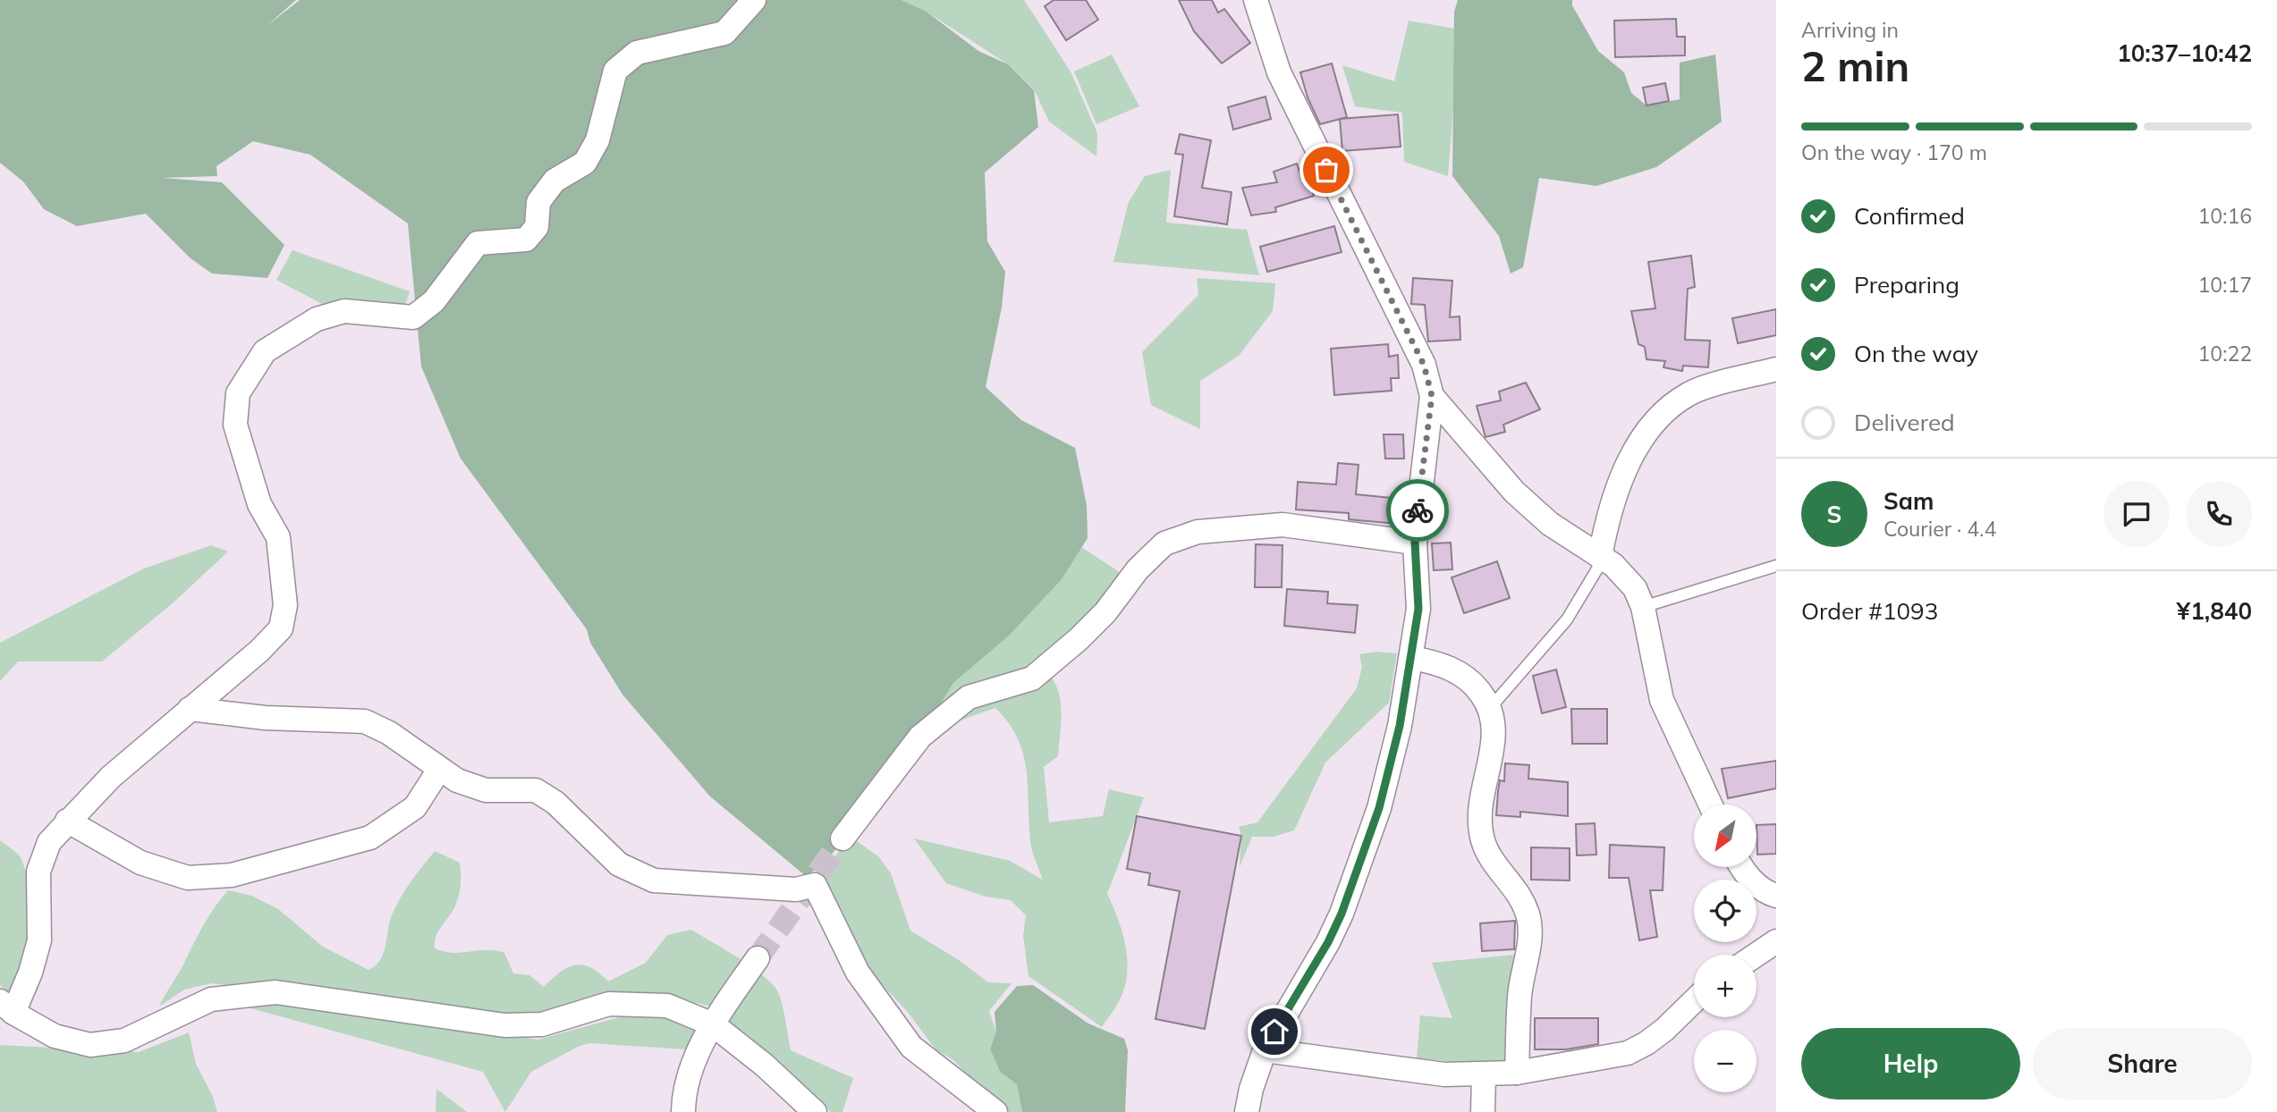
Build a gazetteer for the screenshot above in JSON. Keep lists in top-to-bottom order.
{
  "north": "bottom left",
  "page": {
    "heading": ["2 min", "Arriving in", "10:37–10:42"],
    "panel": [
      "Sam",
      "Courier · 4.4",
      "Order #1093",
      "¥1,840"
    ],
    "bar": "On the way · 170 m",
    "list": [
      ["Confirmed", "10:16"],
      ["Preparing", "10:17"],
      ["On the way", "10:22"],
      "Delivered"
    ],
    "round": "S",
    "map_buttons": ["+", "−"],
    "buttons": ["Help", "Share"]
  }
}
